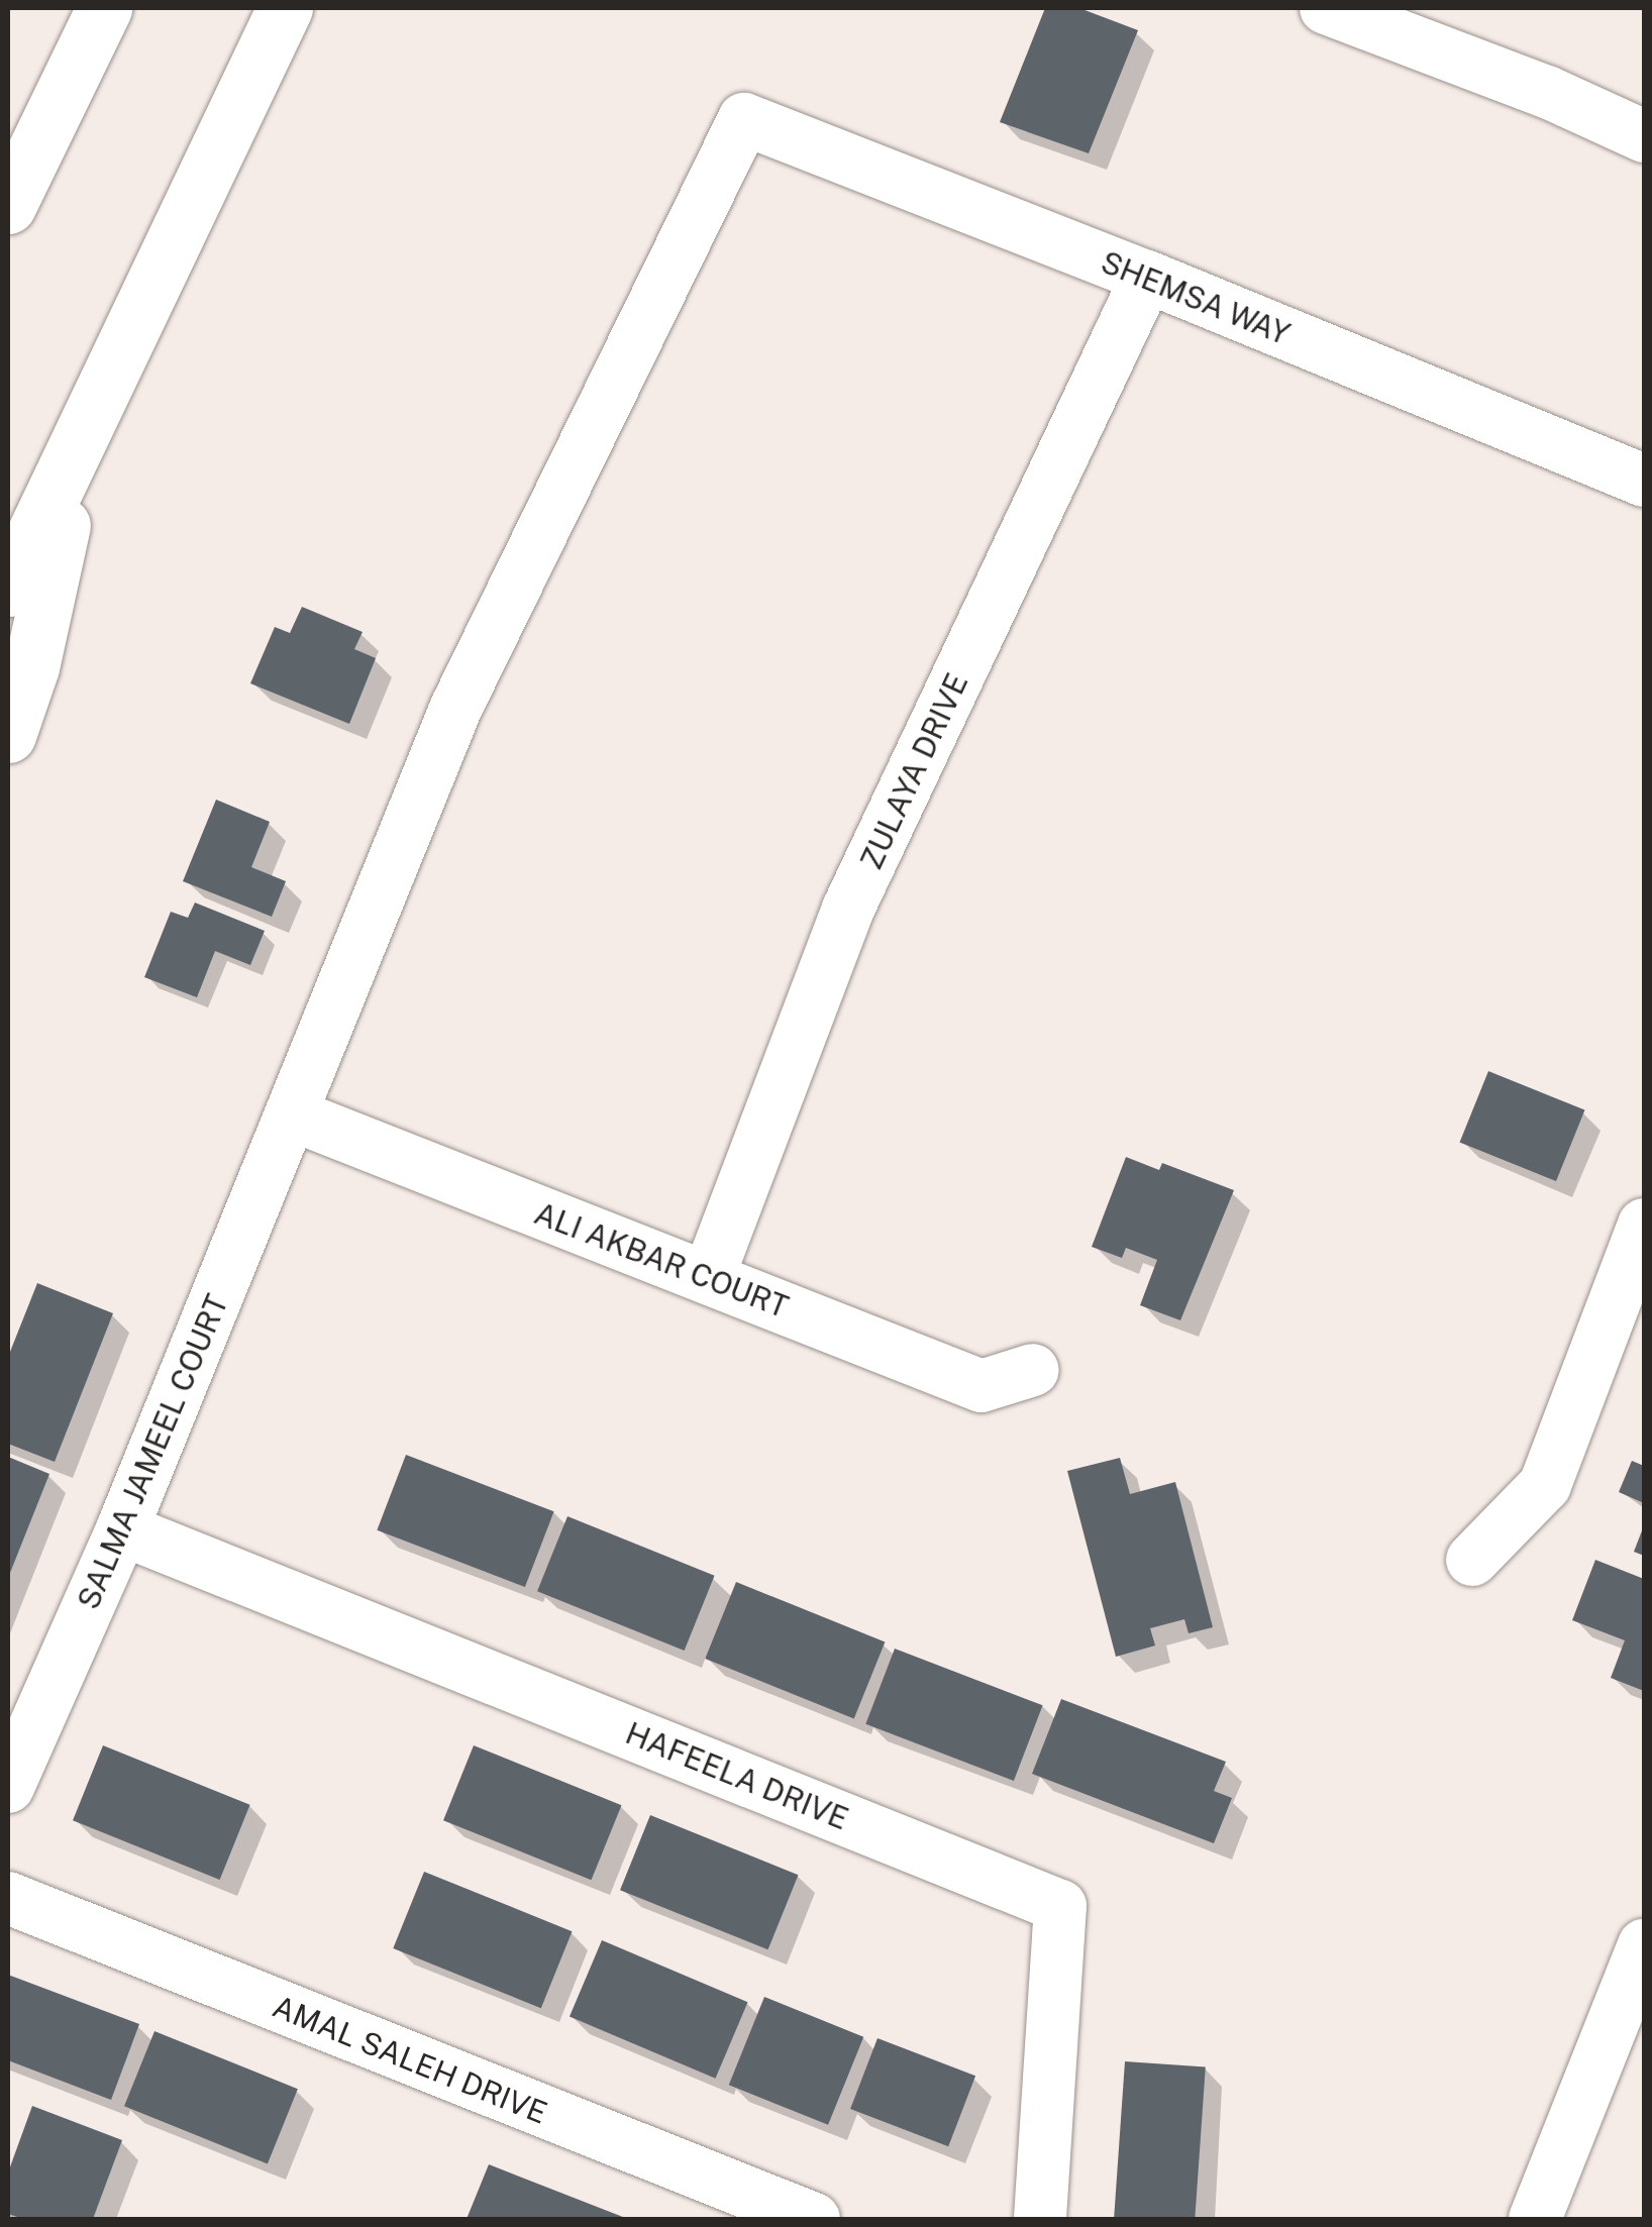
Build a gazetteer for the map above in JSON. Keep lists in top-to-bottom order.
{
  "streets": {
    "street": [
      "SHEMSA WAY",
      "ZULAYA DRIVE",
      "ALI AKBAR COURT",
      "SALMA JAMEEL COURT",
      "HAFEELA DRIVE",
      "AMAL SALEH DRIVE"
    ]
  },
  "crossings": [
    ["SHEMSA WAY", "ZULAYA DRIVE"],
    ["SHEMSA WAY", "SALMA JAMEEL COURT"],
    ["ZULAYA DRIVE", "ALI AKBAR COURT"],
    ["ALI AKBAR COURT", "SALMA JAMEEL COURT"],
    ["SALMA JAMEEL COURT", "HAFEELA DRIVE"]
  ]
}
